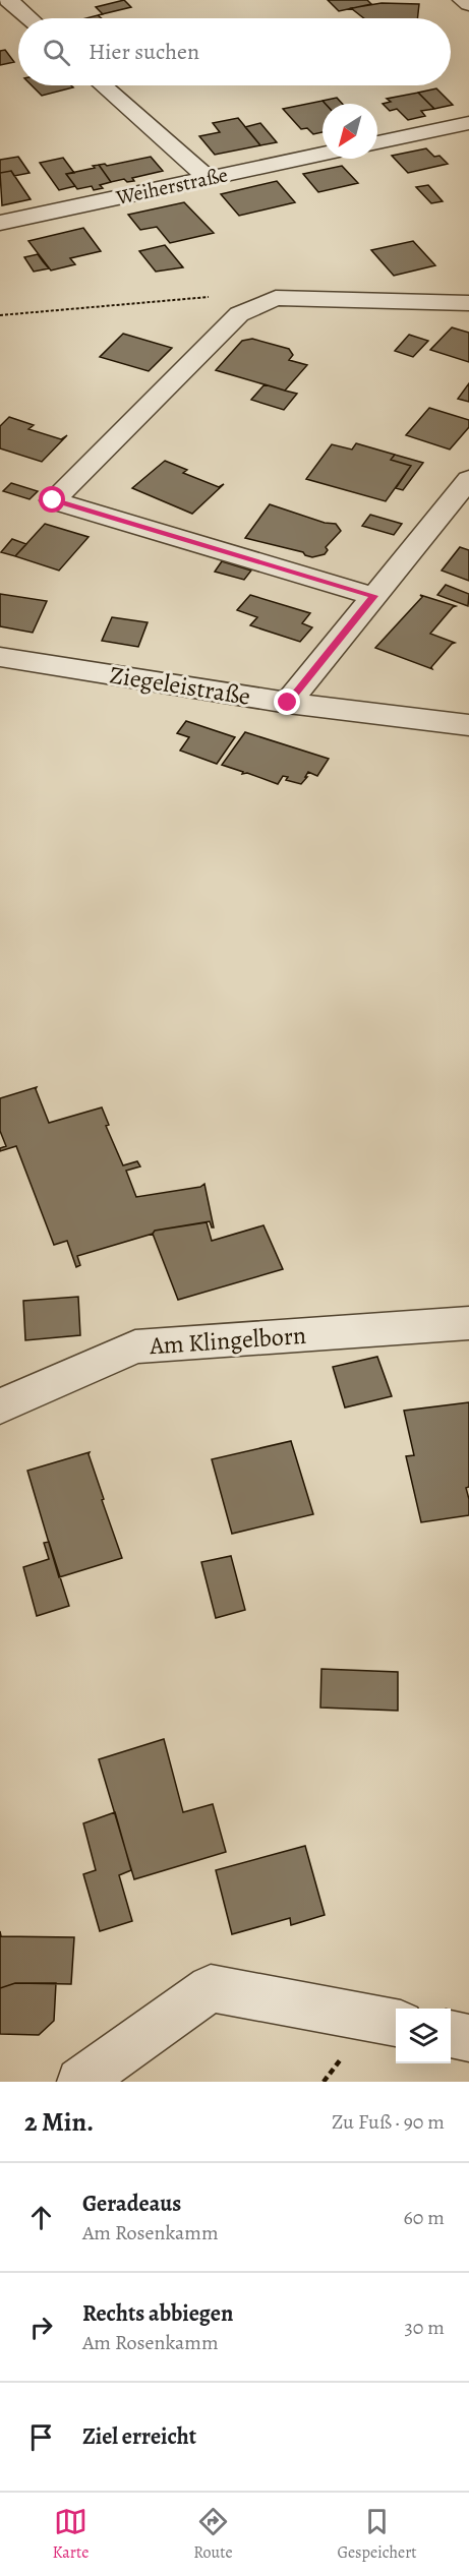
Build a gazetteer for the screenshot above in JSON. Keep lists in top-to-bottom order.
{
  "streets": {
    "street": ["Weiherstraße", "Ziegeleistraße", "Am Klingelborn"]
  },
  "north": "bottom left",
  "page": {
    "search": "Hier suchen",
    "heading": ["2 Min.", "Zu Fuß · 90 m"],
    "list": [
      ["Geradeaus", "Am Rosenkamm", "60 m"],
      ["Rechts abbiegen", "Am Rosenkamm", "30 m"],
      "Ziel erreicht"
    ],
    "nav": ["Karte", "Route", "Gespeichert"]
  }
}
